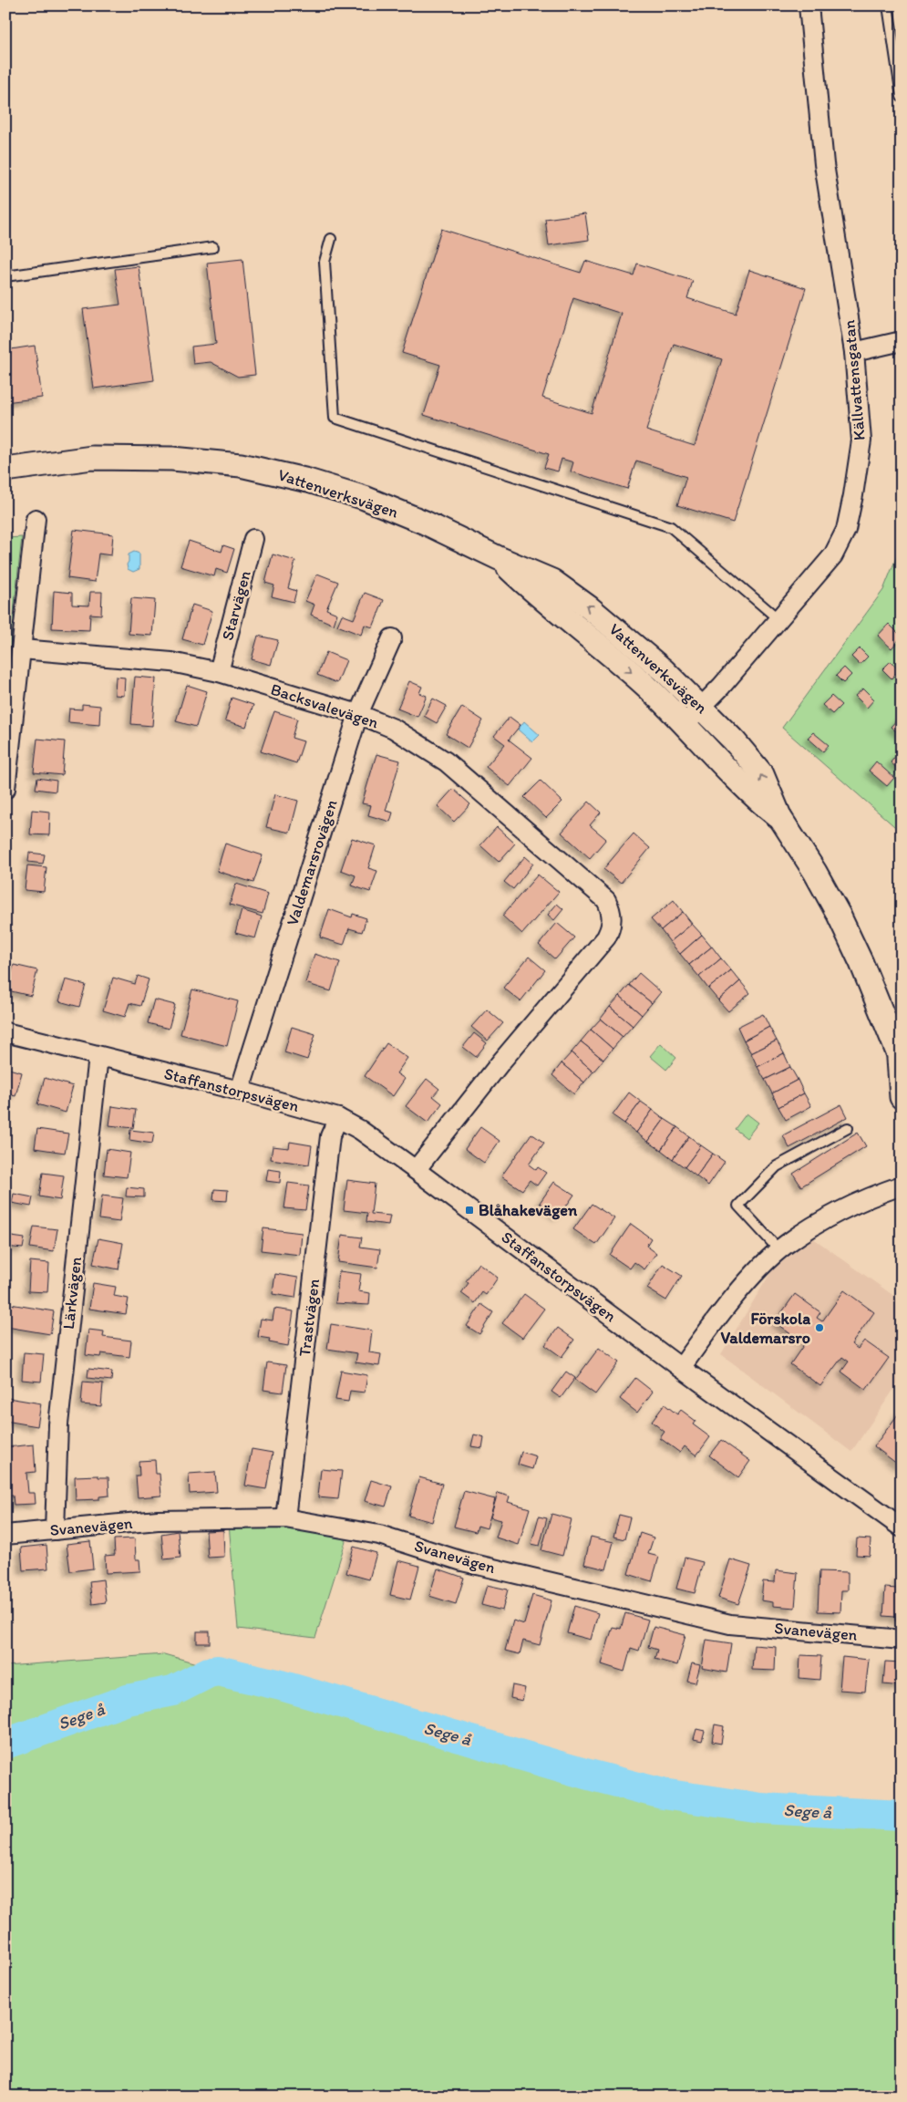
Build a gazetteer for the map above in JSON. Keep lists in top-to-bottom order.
{
  "streets": {
    "street": [
      "Källvattensgatan",
      "Vattenverksvägen",
      "Starvägen",
      "Backsvalevägen",
      "Valdemarsrovägen",
      "Staffanstorpsvägen",
      "Lärkvägen",
      "Trastvägen",
      "Svanevägen"
    ]
  },
  "crossings": [
    ["Källvattensgatan", "Vattenverksvägen"],
    ["Starvägen", "Backsvalevägen"],
    ["Backsvalevägen", "Valdemarsrovägen"],
    ["Backsvalevägen", "Staffanstorpsvägen"],
    ["Valdemarsrovägen", "Staffanstorpsvägen"],
    ["Staffanstorpsvägen", "Lärkvägen"],
    ["Staffanstorpsvägen", "Trastvägen"],
    ["Lärkvägen", "Svanevägen"],
    ["Trastvägen", "Svanevägen"]
  ],
  "water": ["Sege å"],
  "places": {
    "transit": ["Blåhakevägen"],
    "other": ["Förskola Valdemarsro"]
  }
}
